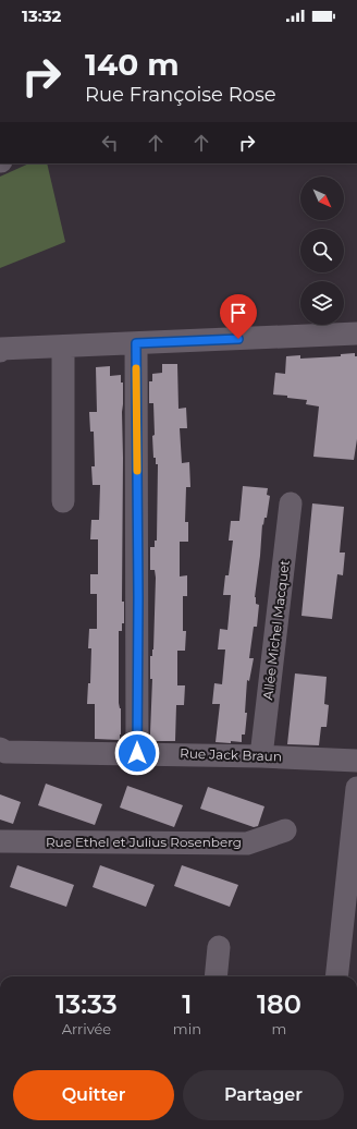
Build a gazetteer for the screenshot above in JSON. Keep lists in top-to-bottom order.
{
  "streets": {
    "street": ["Allée Michel Macquet", "Rue Jack Braun", "Rue Ethel et Julius Rosenberg"]
  },
  "crossings": [
    ["Allée Michel Macquet", "Rue Jack Braun"]
  ],
  "north": "bottom right",
  "page": {
    "status": "13:32",
    "turn": ["140 m", "Rue Françoise Rose"],
    "eta": [
      "13:33",
      "Arrivée",
      "1",
      "min",
      "180",
      "m"
    ],
    "buttons": ["Quitter", "Partager"]
  }
}
